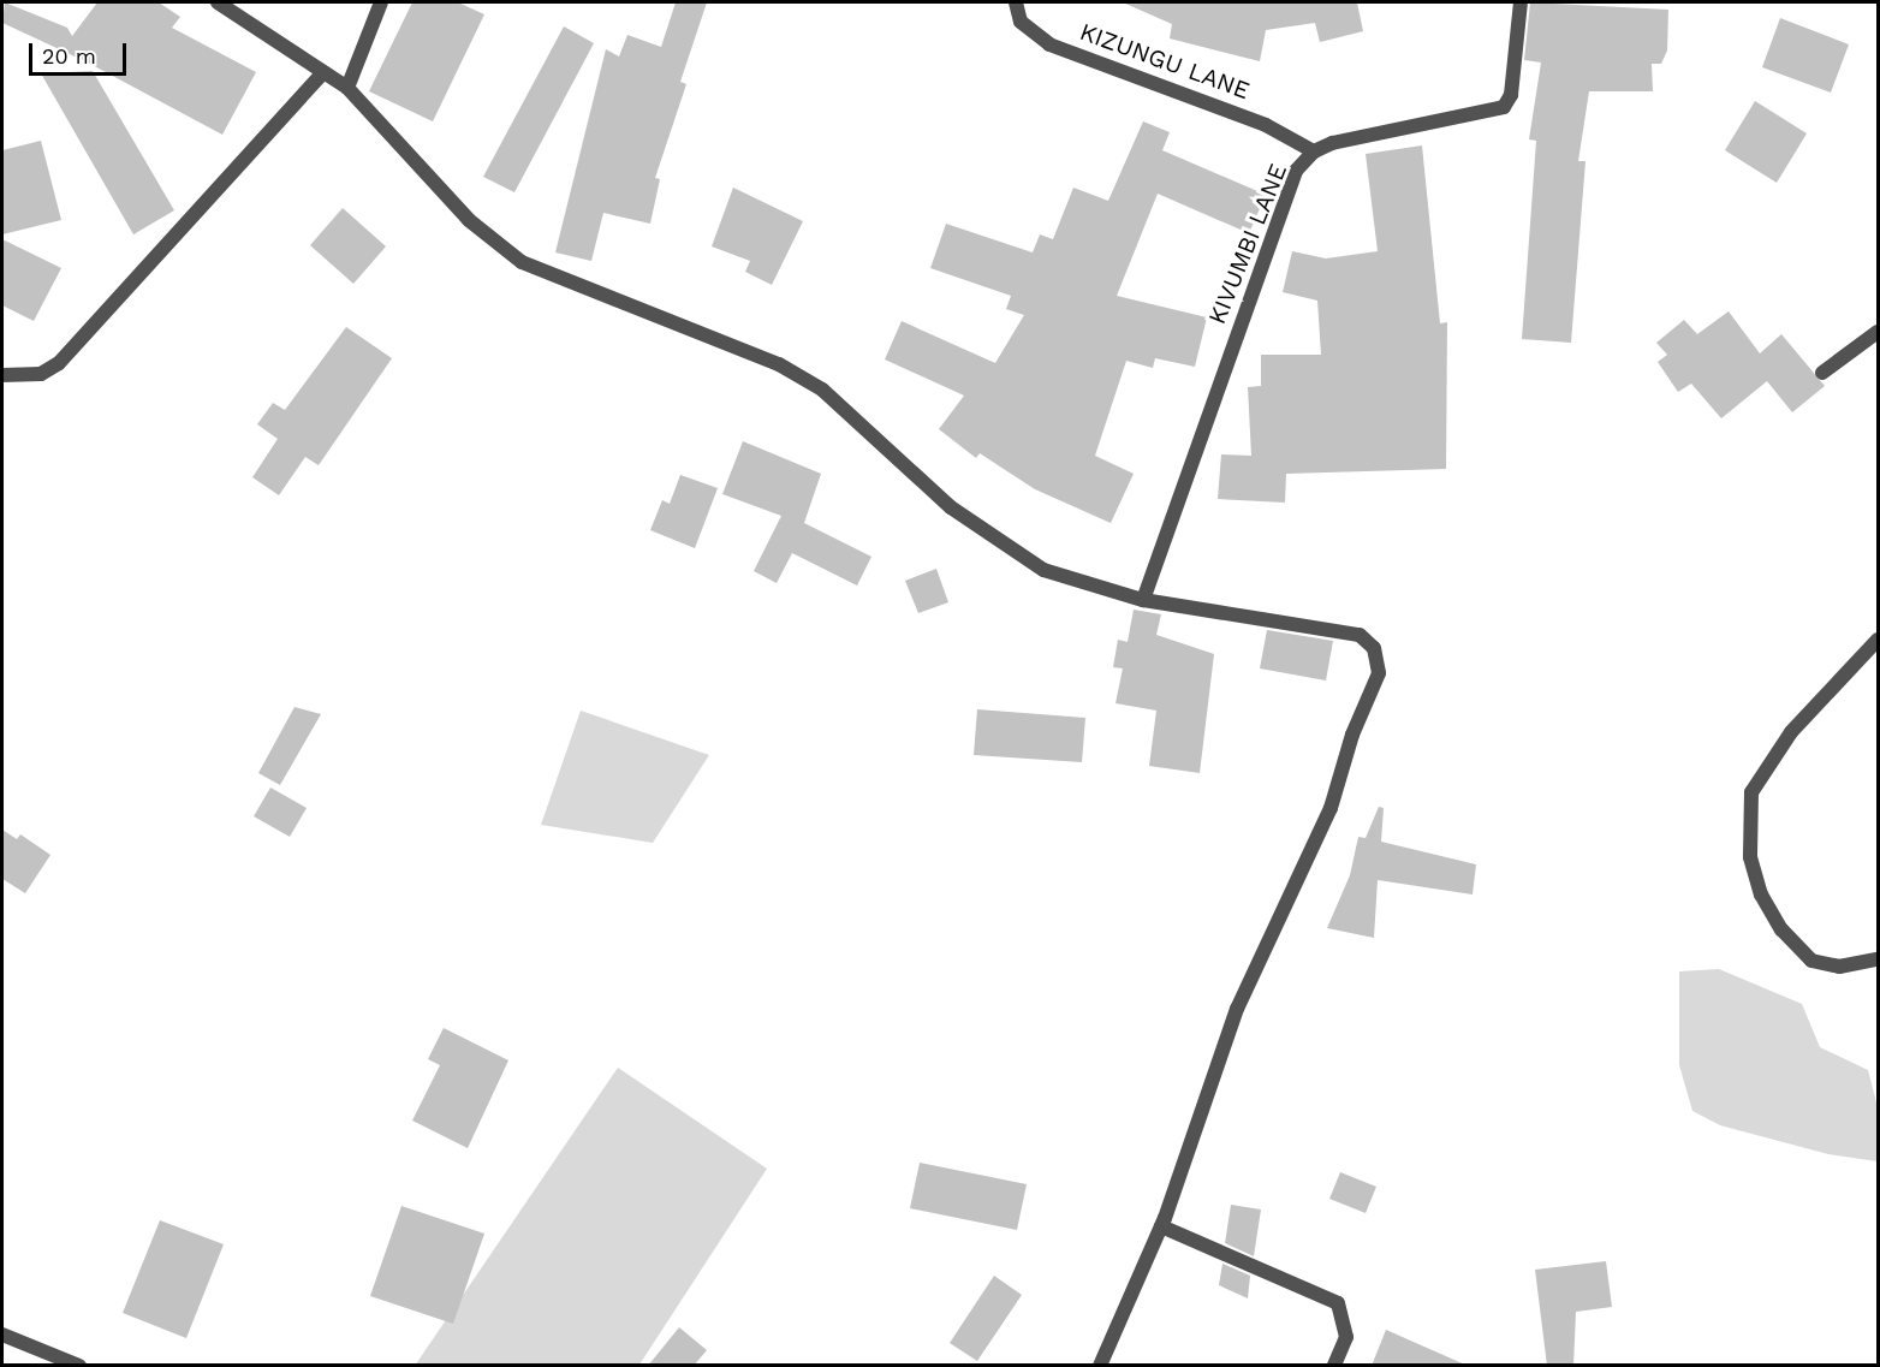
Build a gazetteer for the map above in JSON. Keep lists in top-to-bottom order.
{
  "streets": {
    "street": ["KIZUNGU LANE", "KIVUMBI LANE"]
  },
  "crossings": [
    ["KIZUNGU LANE", "KIVUMBI LANE"]
  ],
  "scale_bar": "20 m"
}
